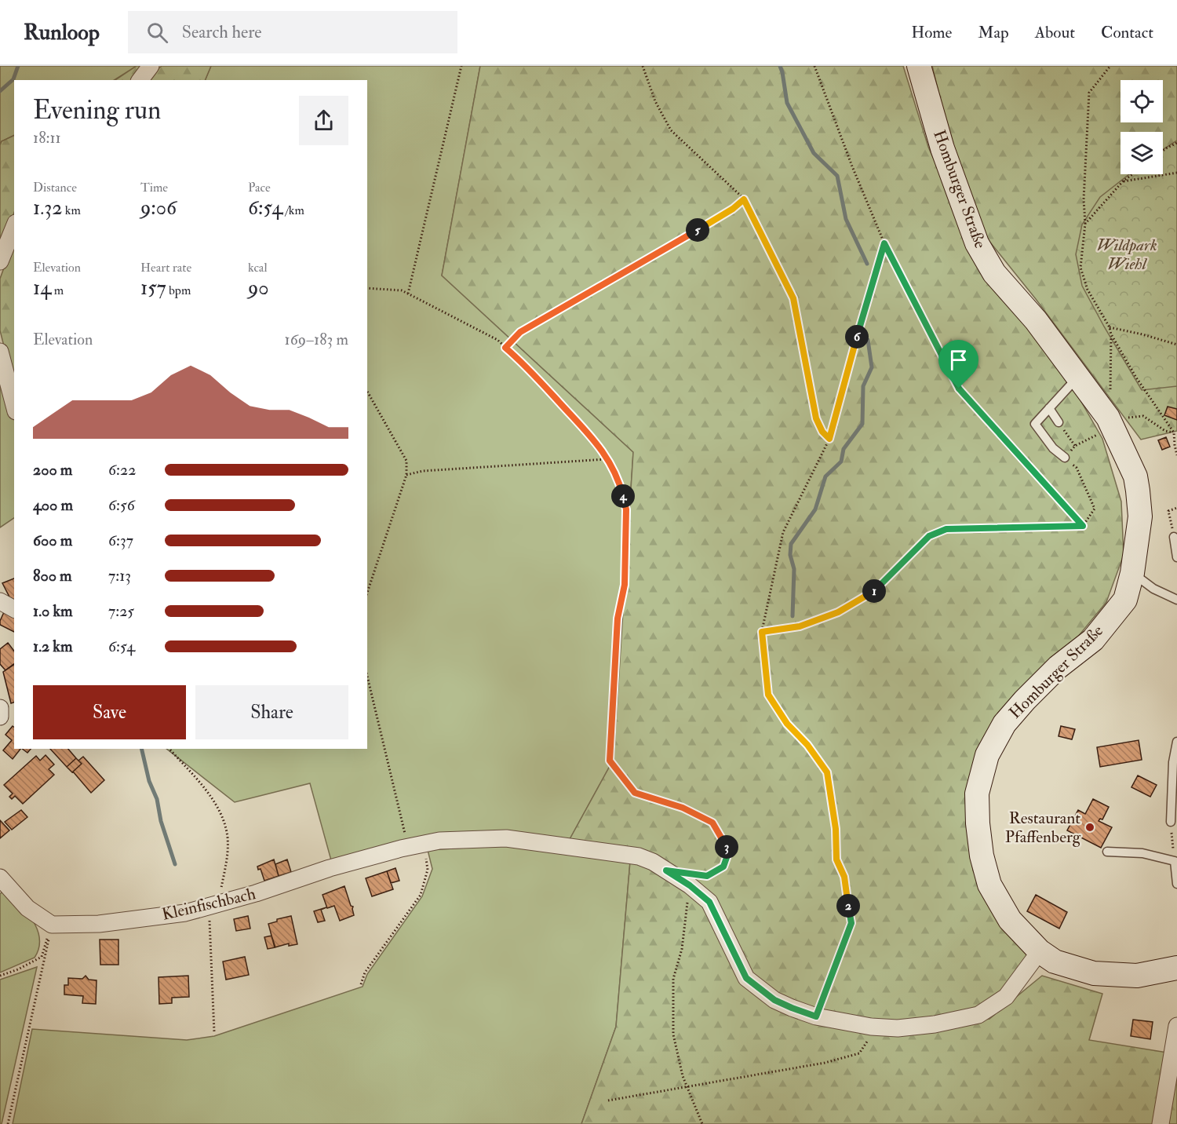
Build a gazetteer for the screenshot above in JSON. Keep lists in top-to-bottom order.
{
  "streets": {
    "main road": ["Homburger Straße"],
    "street": ["Kleinfischbach"]
  },
  "crossings": [
    ["Homburger Straße", "Kleinfischbach"]
  ],
  "parks": ["Wildpark Wiehl"],
  "places": ["Restaurant Pfaffenberg"],
  "page": {
    "header": "Runloop",
    "search": "Search here",
    "nav": [
      "Home",
      "Map",
      "About",
      "Contact"
    ],
    "heading": ["Evening run", "18:11"],
    "stats": [
      ["Distance", "1.32 km"],
      ["Time", "9:06"],
      ["Pace", "6:54 /km"],
      ["Elevation", "14 m"],
      ["Heart rate", "157 bpm"],
      ["kcal", "90"]
    ],
    "pins": [
      "5",
      "6",
      "4",
      "1",
      "3",
      "2"
    ],
    "chart": ["Elevation", "169–183 m"],
    "list": [
      {
        "name": "200 m",
        "note": "6:22"
      },
      {
        "name": "400 m",
        "note": "6:56"
      },
      {
        "name": "600 m",
        "note": "6:37"
      },
      {
        "name": "800 m",
        "note": "7:13"
      },
      {
        "name": "1.0 km",
        "note": "7:25"
      },
      {
        "name": "1.2 km",
        "note": "6:54"
      }
    ],
    "buttons": ["Save", "Share"]
  }
}
